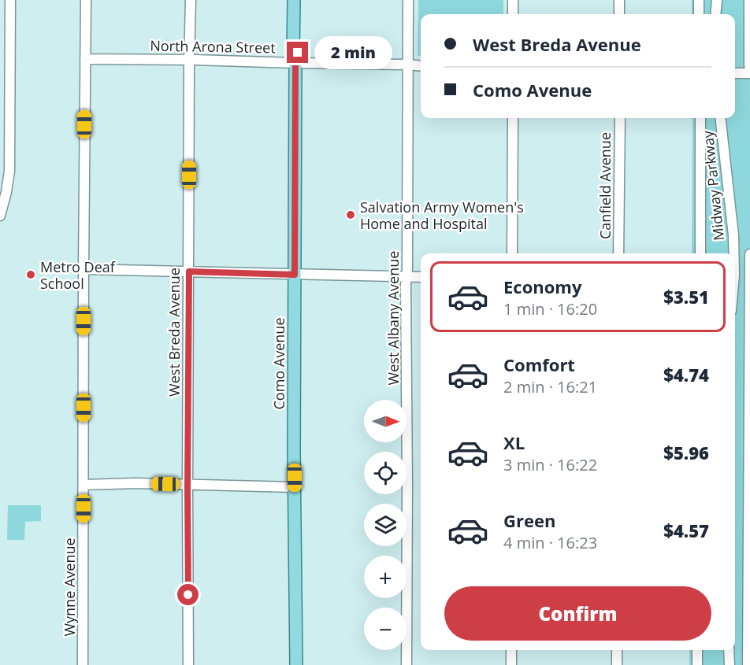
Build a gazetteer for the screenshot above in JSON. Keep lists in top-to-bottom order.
{
  "streets": {
    "main road": ["Como Avenue"],
    "street": [
      "North Arona Street",
      "Canfield Avenue",
      "Midway Parkway",
      "West Albany Avenue",
      "West Breda Avenue",
      "Wynne Avenue"
    ]
  },
  "crossings": [
    ["North Arona Street", "West Albany Avenue"],
    ["North Arona Street", "West Breda Avenue"],
    ["North Arona Street", "Como Avenue"],
    ["North Arona Street", "Wynne Avenue"]
  ],
  "places": ["Salvation Army Women's Home and Hospital", "Metro Deaf School"],
  "north": "right",
  "page": {
    "banner": ["West Breda Avenue", "Como Avenue"],
    "bubble": "2 min",
    "list": [
      {
        "name": "Economy",
        "note": "1 min · 16:20",
        "value": "$3.51"
      },
      {
        "name": "Comfort",
        "note": "2 min · 16:21",
        "value": "$4.74"
      },
      {
        "name": "XL",
        "note": "3 min · 16:22",
        "value": "$5.96"
      },
      {
        "name": "Green",
        "note": "4 min · 16:23",
        "value": "$4.57"
      }
    ],
    "map_buttons": ["+", "−"],
    "buttons": "Confirm"
  }
}
